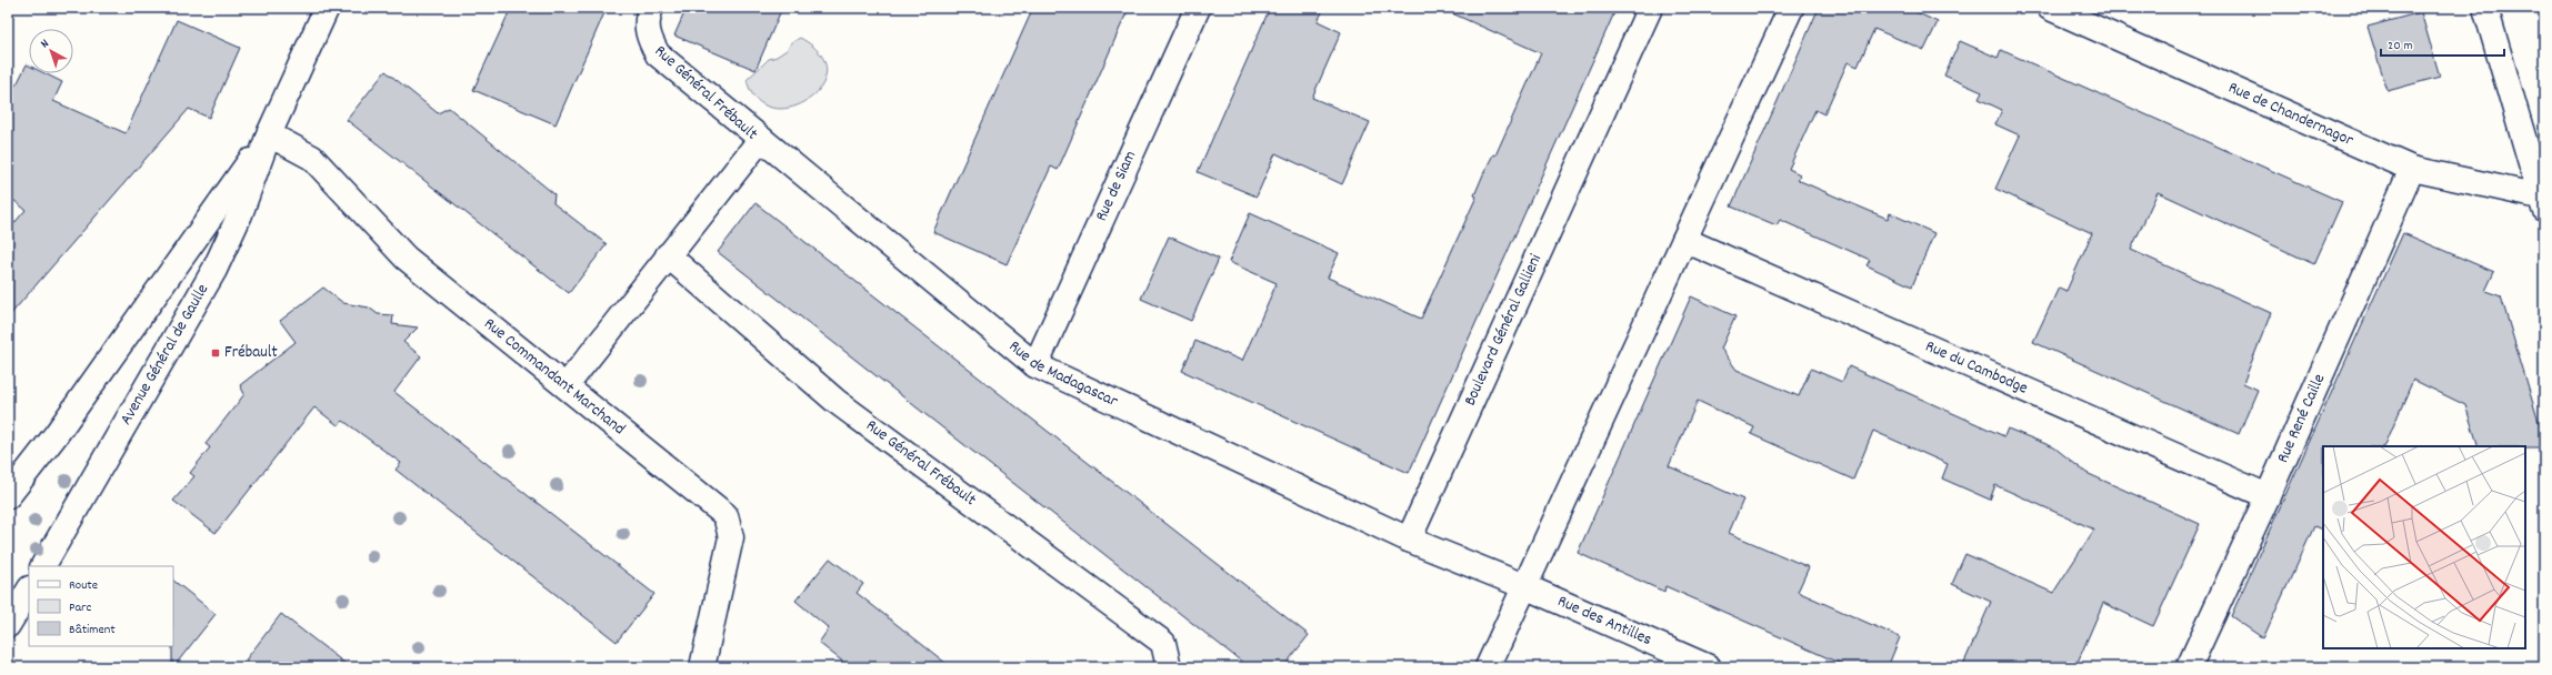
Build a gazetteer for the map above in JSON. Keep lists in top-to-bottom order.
{
  "streets": {
    "street": [
      "Rue Général Frébault",
      "Rue de Chandernagor",
      "Rue de Siam",
      "Boulevard Général Gallieni",
      "Avenue Général de Gaulle",
      "Rue du Cambodge",
      "Rue de Madagascar",
      "Rue Commandant Marchand",
      "Rue René Caille",
      "Rue des Antilles"
    ]
  },
  "crossings": [
    ["Rue Général Frébault", "Rue de Madagascar"],
    ["Rue Général Frébault", "Rue Commandant Marchand"],
    ["Rue de Chandernagor", "Rue René Caille"],
    ["Rue de Siam", "Rue de Madagascar"],
    ["Boulevard Général Gallieni", "Rue de Madagascar"],
    ["Avenue Général de Gaulle", "Rue Commandant Marchand"],
    ["Rue du Cambodge", "Rue René Caille"]
  ],
  "places": {
    "transit": ["Frébault"]
  },
  "legend": ["Route", "Parc", "Bâtiment"],
  "scale_bar": "20 m",
  "north": "top left"
}
